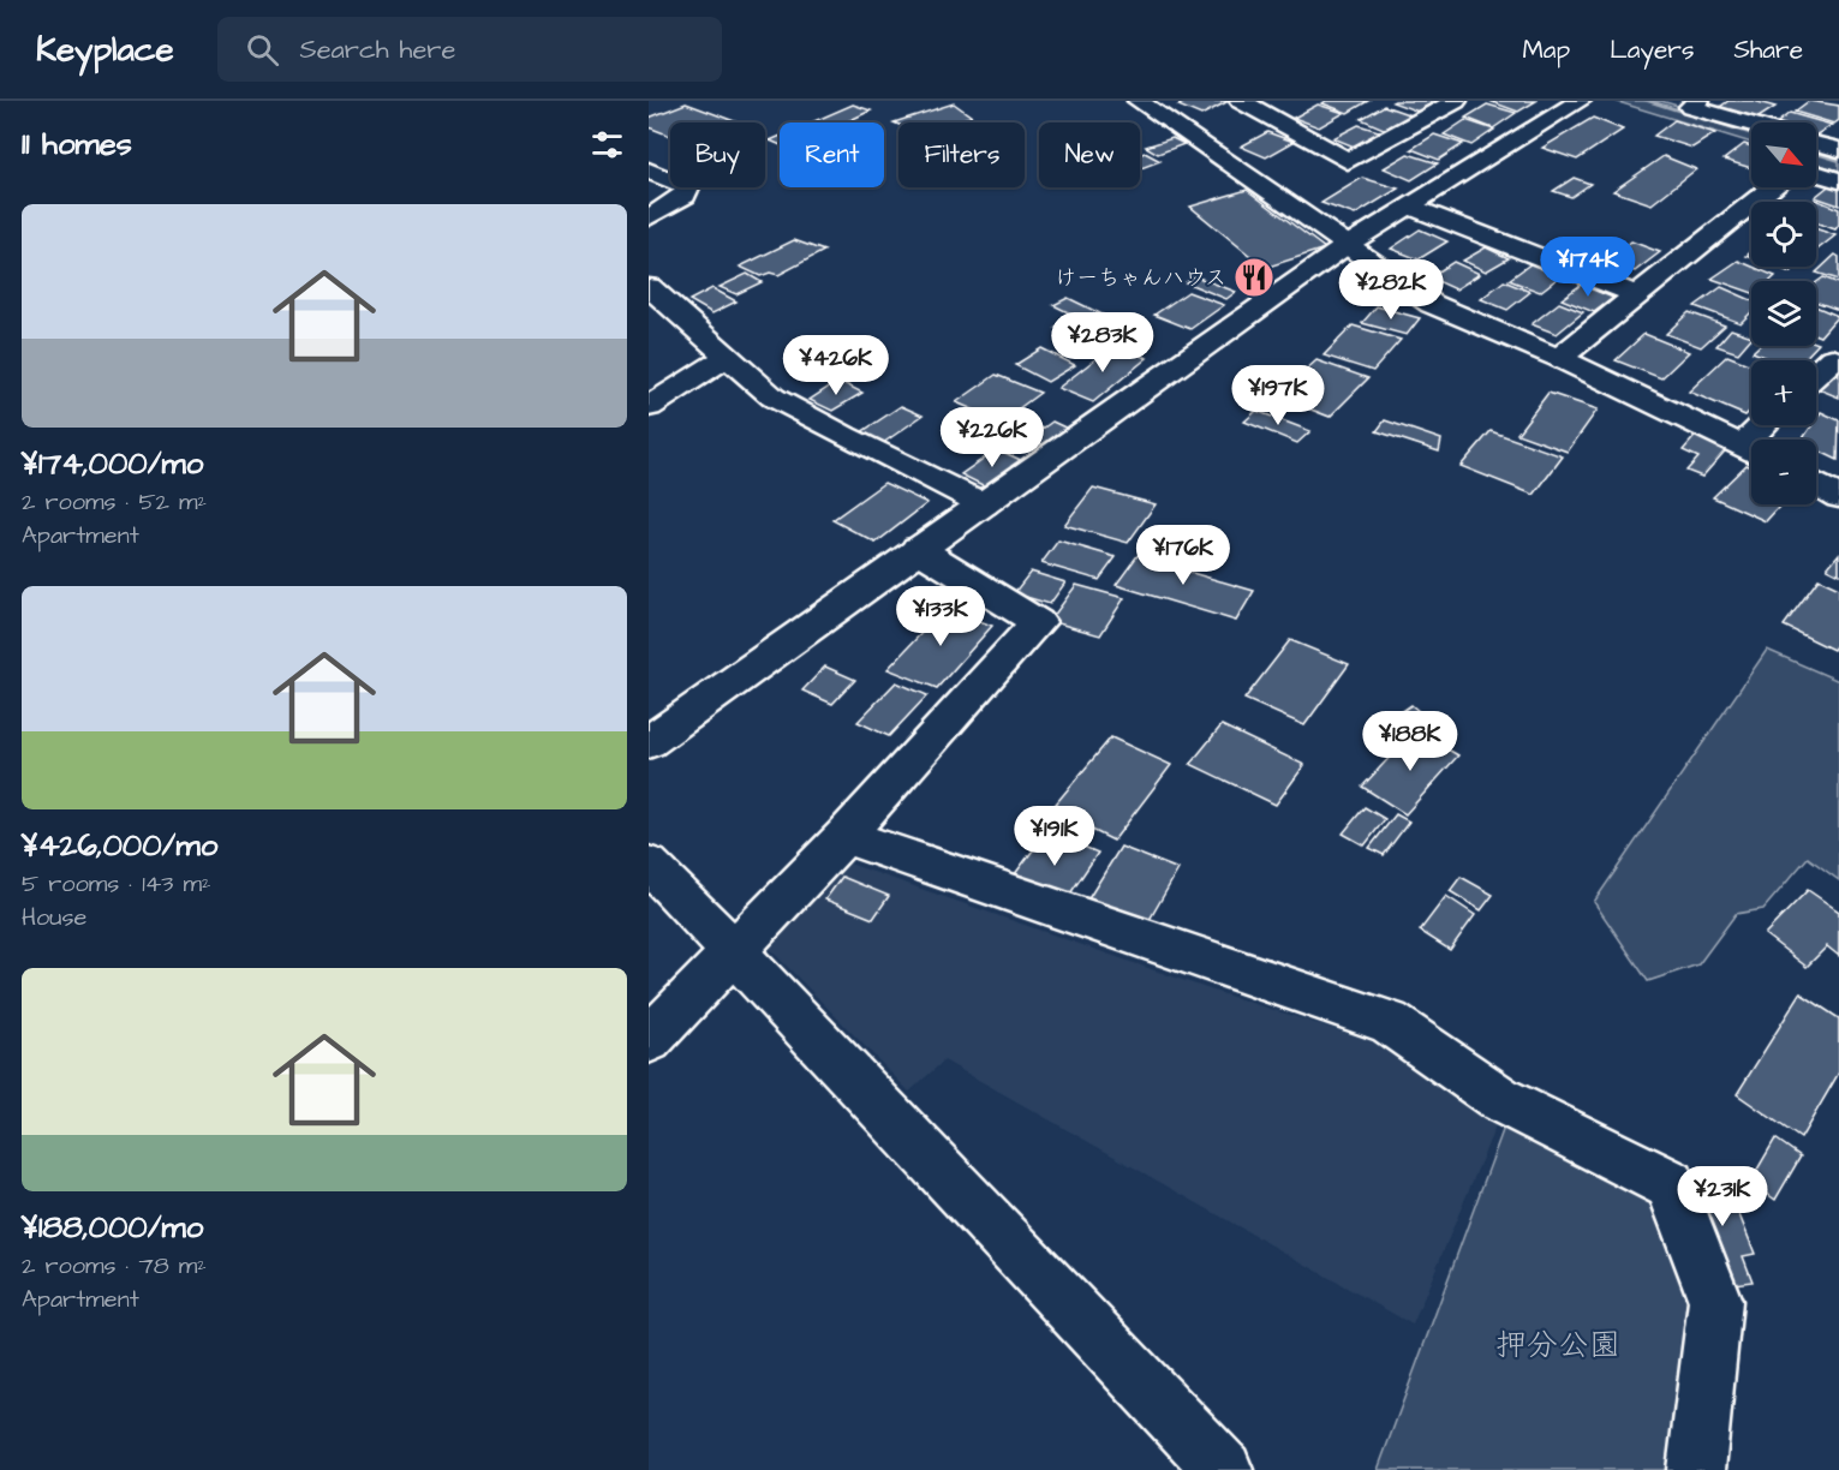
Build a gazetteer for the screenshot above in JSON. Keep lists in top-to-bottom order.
{
  "parks": ["押分公園"],
  "places": {
    "restaurant": ["けーちゃんハウス"]
  },
  "north": "bottom right",
  "page": {
    "header": "Keyplace",
    "search": "Search here",
    "nav": ["Map", "Layers", "Share"],
    "heading": "11 homes",
    "map_buttons": ["+", "−"],
    "chip": [
      "Buy",
      "Rent",
      "Filters",
      "New"
    ],
    "list": [
      {
        "name": "¥174,000/mo",
        "note": "2 rooms · 52 m² · Apartment"
      },
      {
        "name": "¥426,000/mo",
        "note": "5 rooms · 143 m² · House"
      },
      {
        "name": "¥188,000/mo",
        "note": "2 rooms · 78 m² · Apartment"
      }
    ],
    "price": [
      "¥174K",
      "¥282K",
      "¥283K",
      "¥426K",
      "¥197K",
      "¥226K",
      "¥176K",
      "¥133K",
      "¥188K",
      "¥191K",
      "¥231K"
    ]
  }
}
